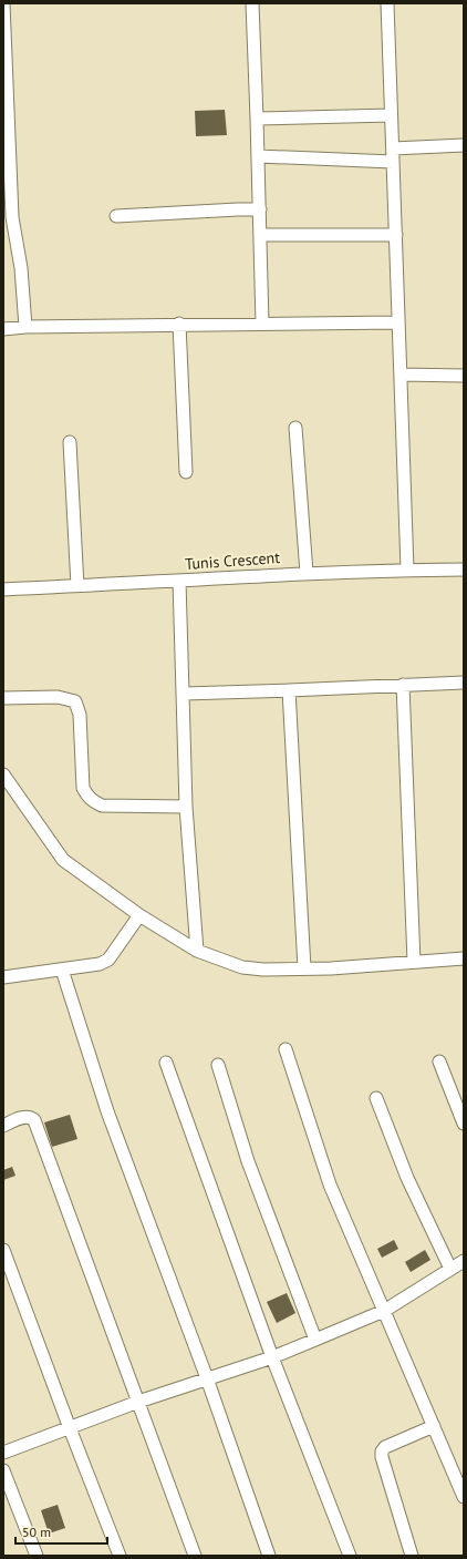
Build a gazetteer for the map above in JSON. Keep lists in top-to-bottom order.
{
  "streets": {
    "street": ["Tunis Crescent"]
  },
  "scale_bar": "50 m"
}
